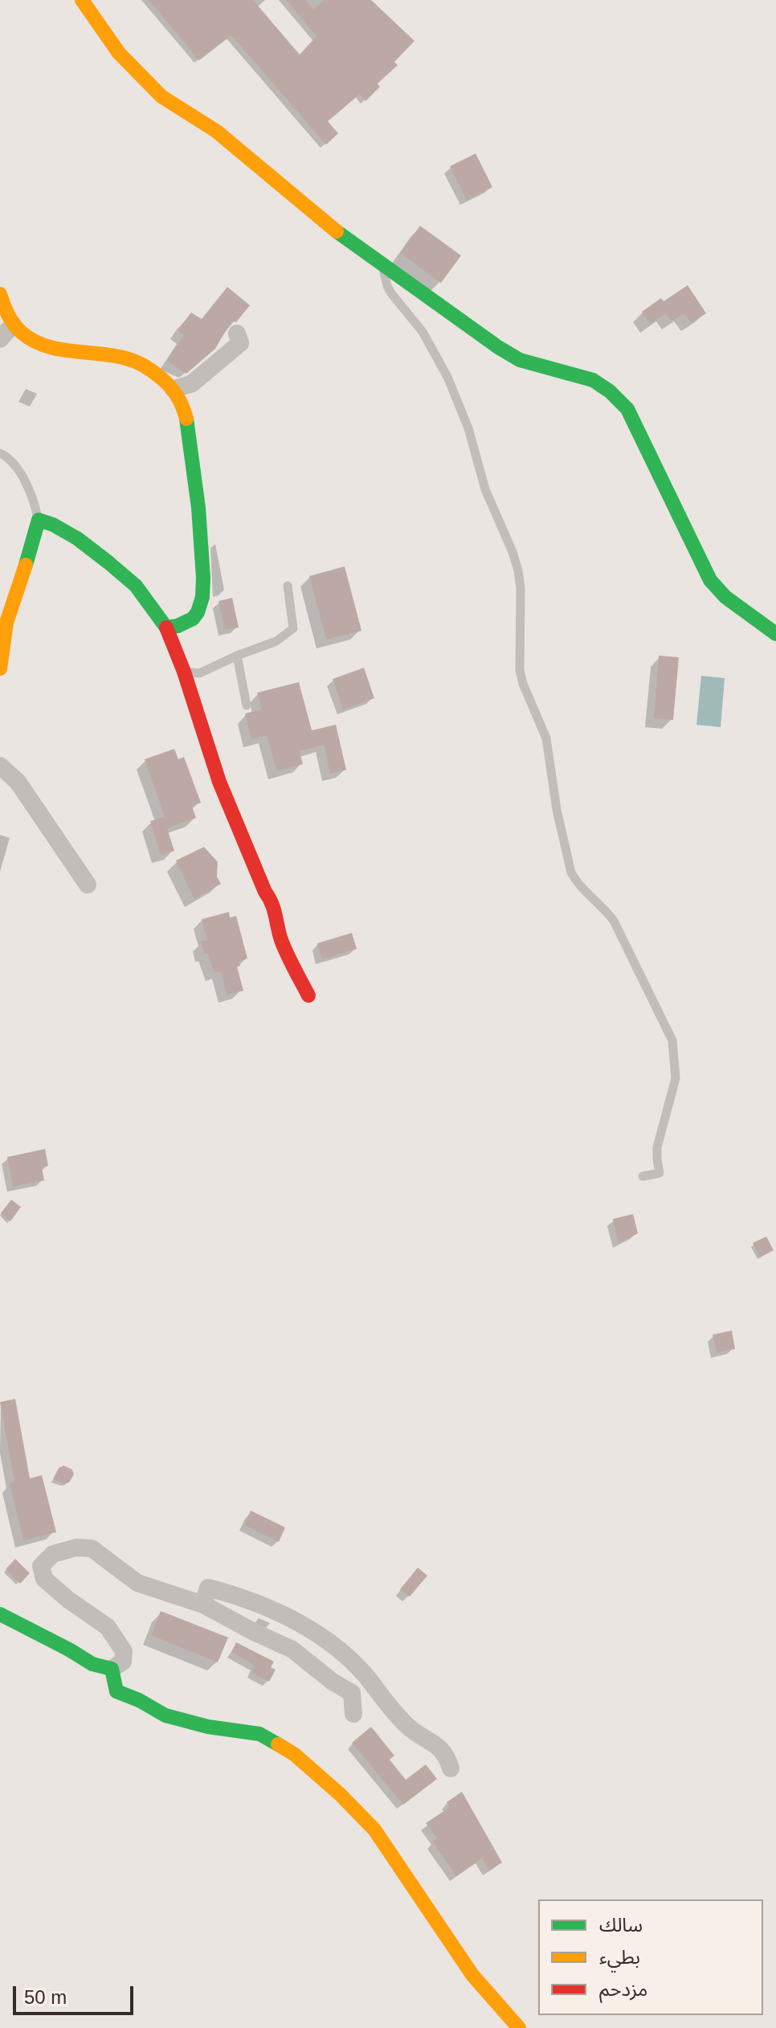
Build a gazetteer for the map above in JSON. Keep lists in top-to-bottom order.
{
  "legend": ["سالك", "بطيء", "مزدحم"],
  "scale_bar": "50 m"
}
